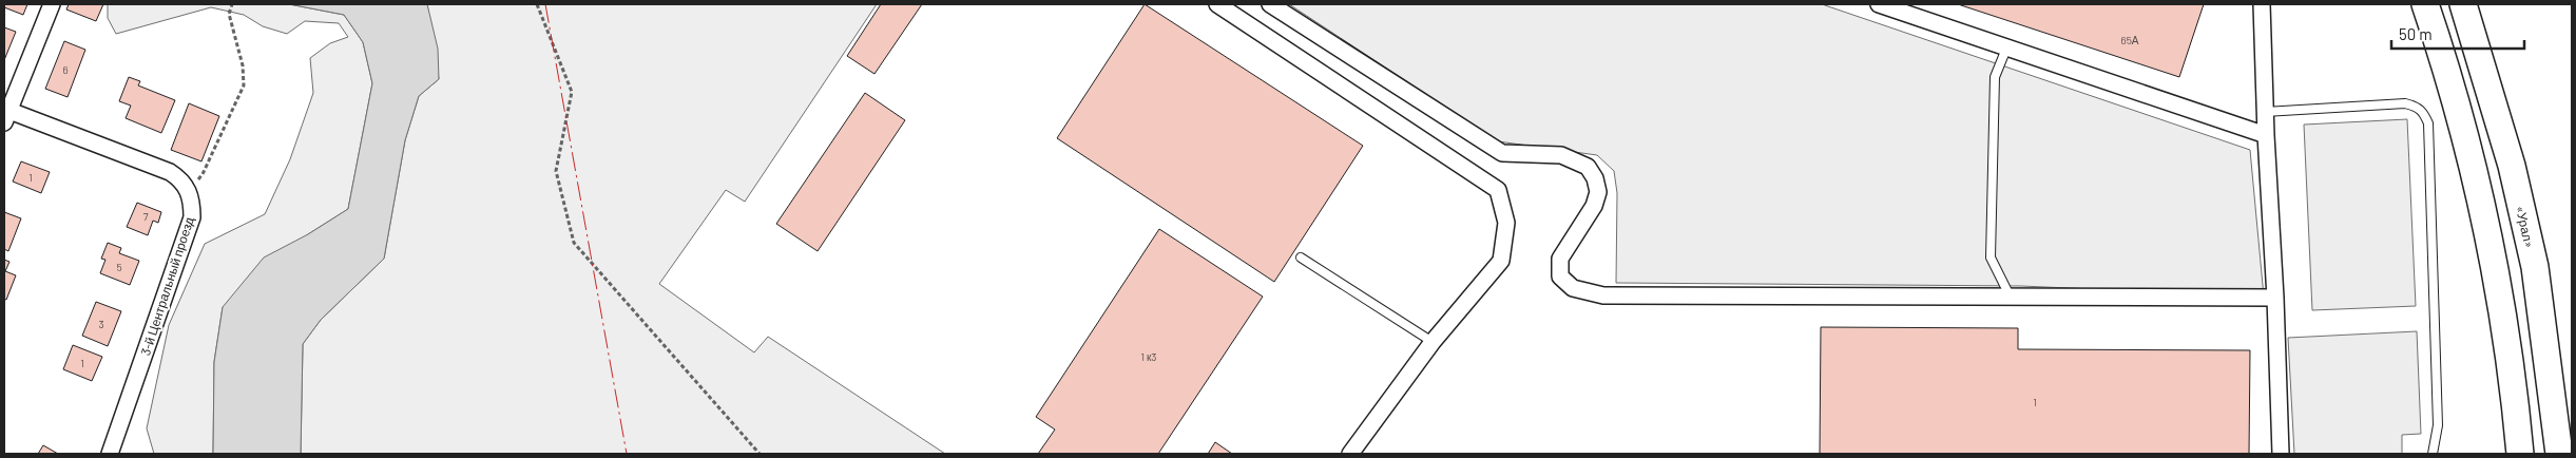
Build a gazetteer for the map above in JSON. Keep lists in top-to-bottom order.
{
  "streets": {
    "highway": ["«Урал»"],
    "street": ["3-й Центральный проезд"]
  },
  "house_numbers": [
    "65А",
    "6",
    "1",
    "7",
    "5",
    "3",
    "1 к3",
    "1",
    "1"
  ],
  "scale_bar": "50 m"
}
